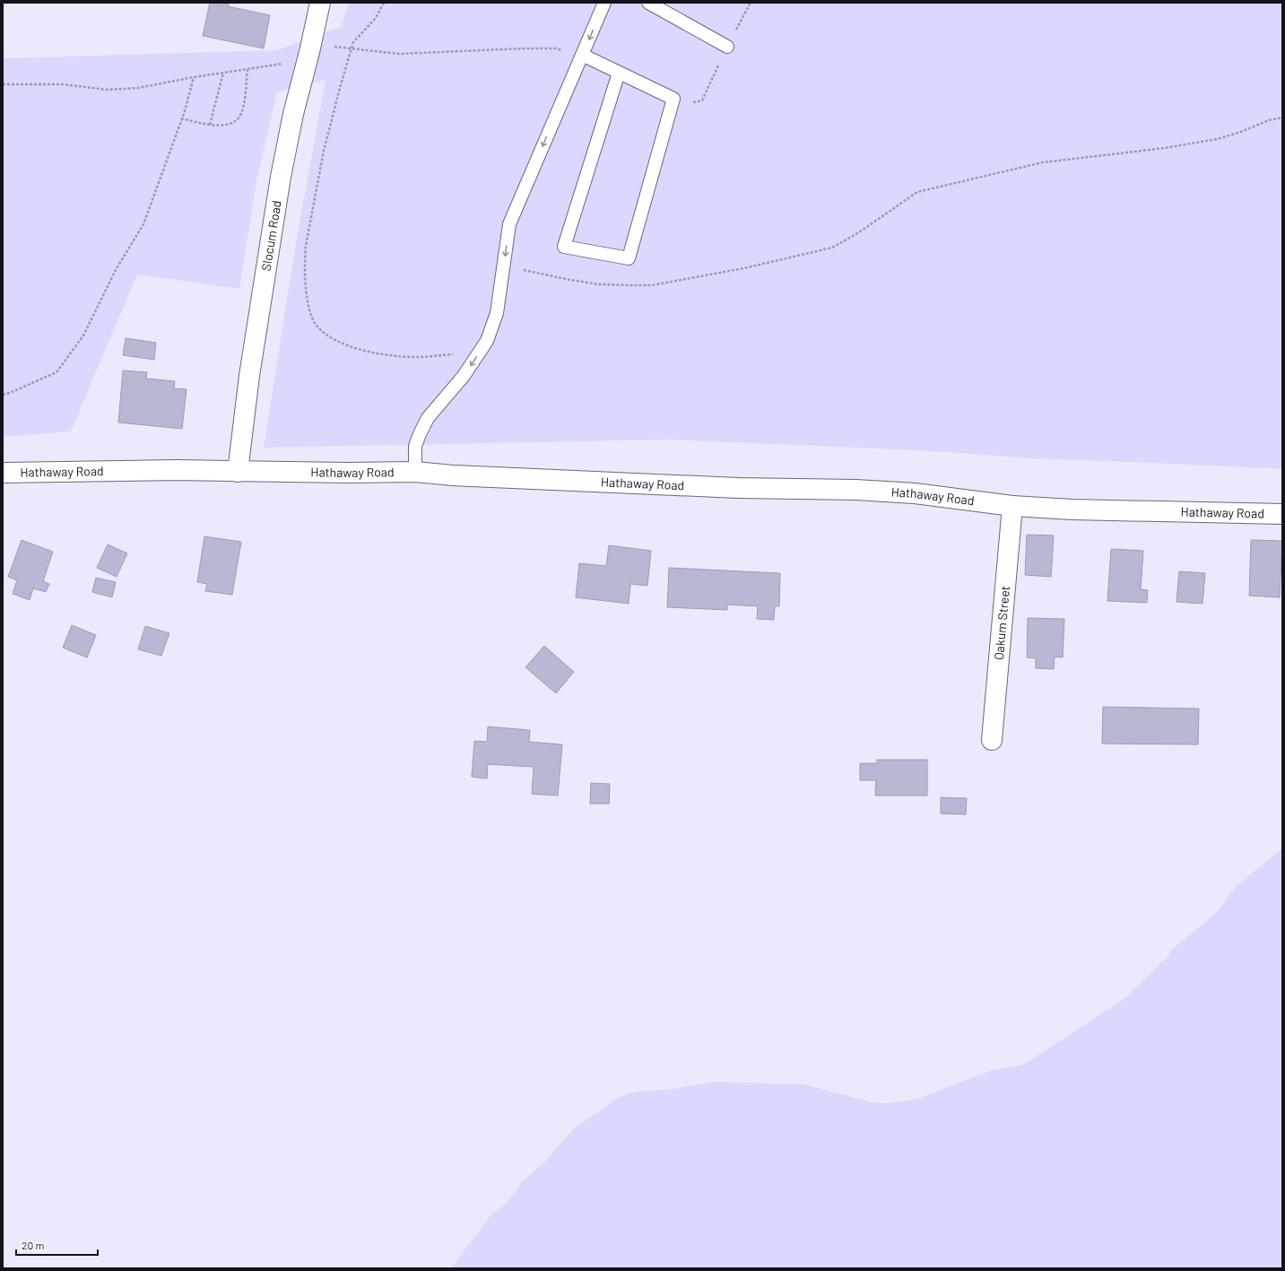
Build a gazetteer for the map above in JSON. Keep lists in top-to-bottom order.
{
  "streets": {
    "main road": ["Slocum Road", "Hathaway Road", "Oakum Street"]
  },
  "crossings": [
    ["Slocum Road", "Hathaway Road"],
    ["Hathaway Road", "Oakum Street"]
  ],
  "scale_bar": "20 m"
}
